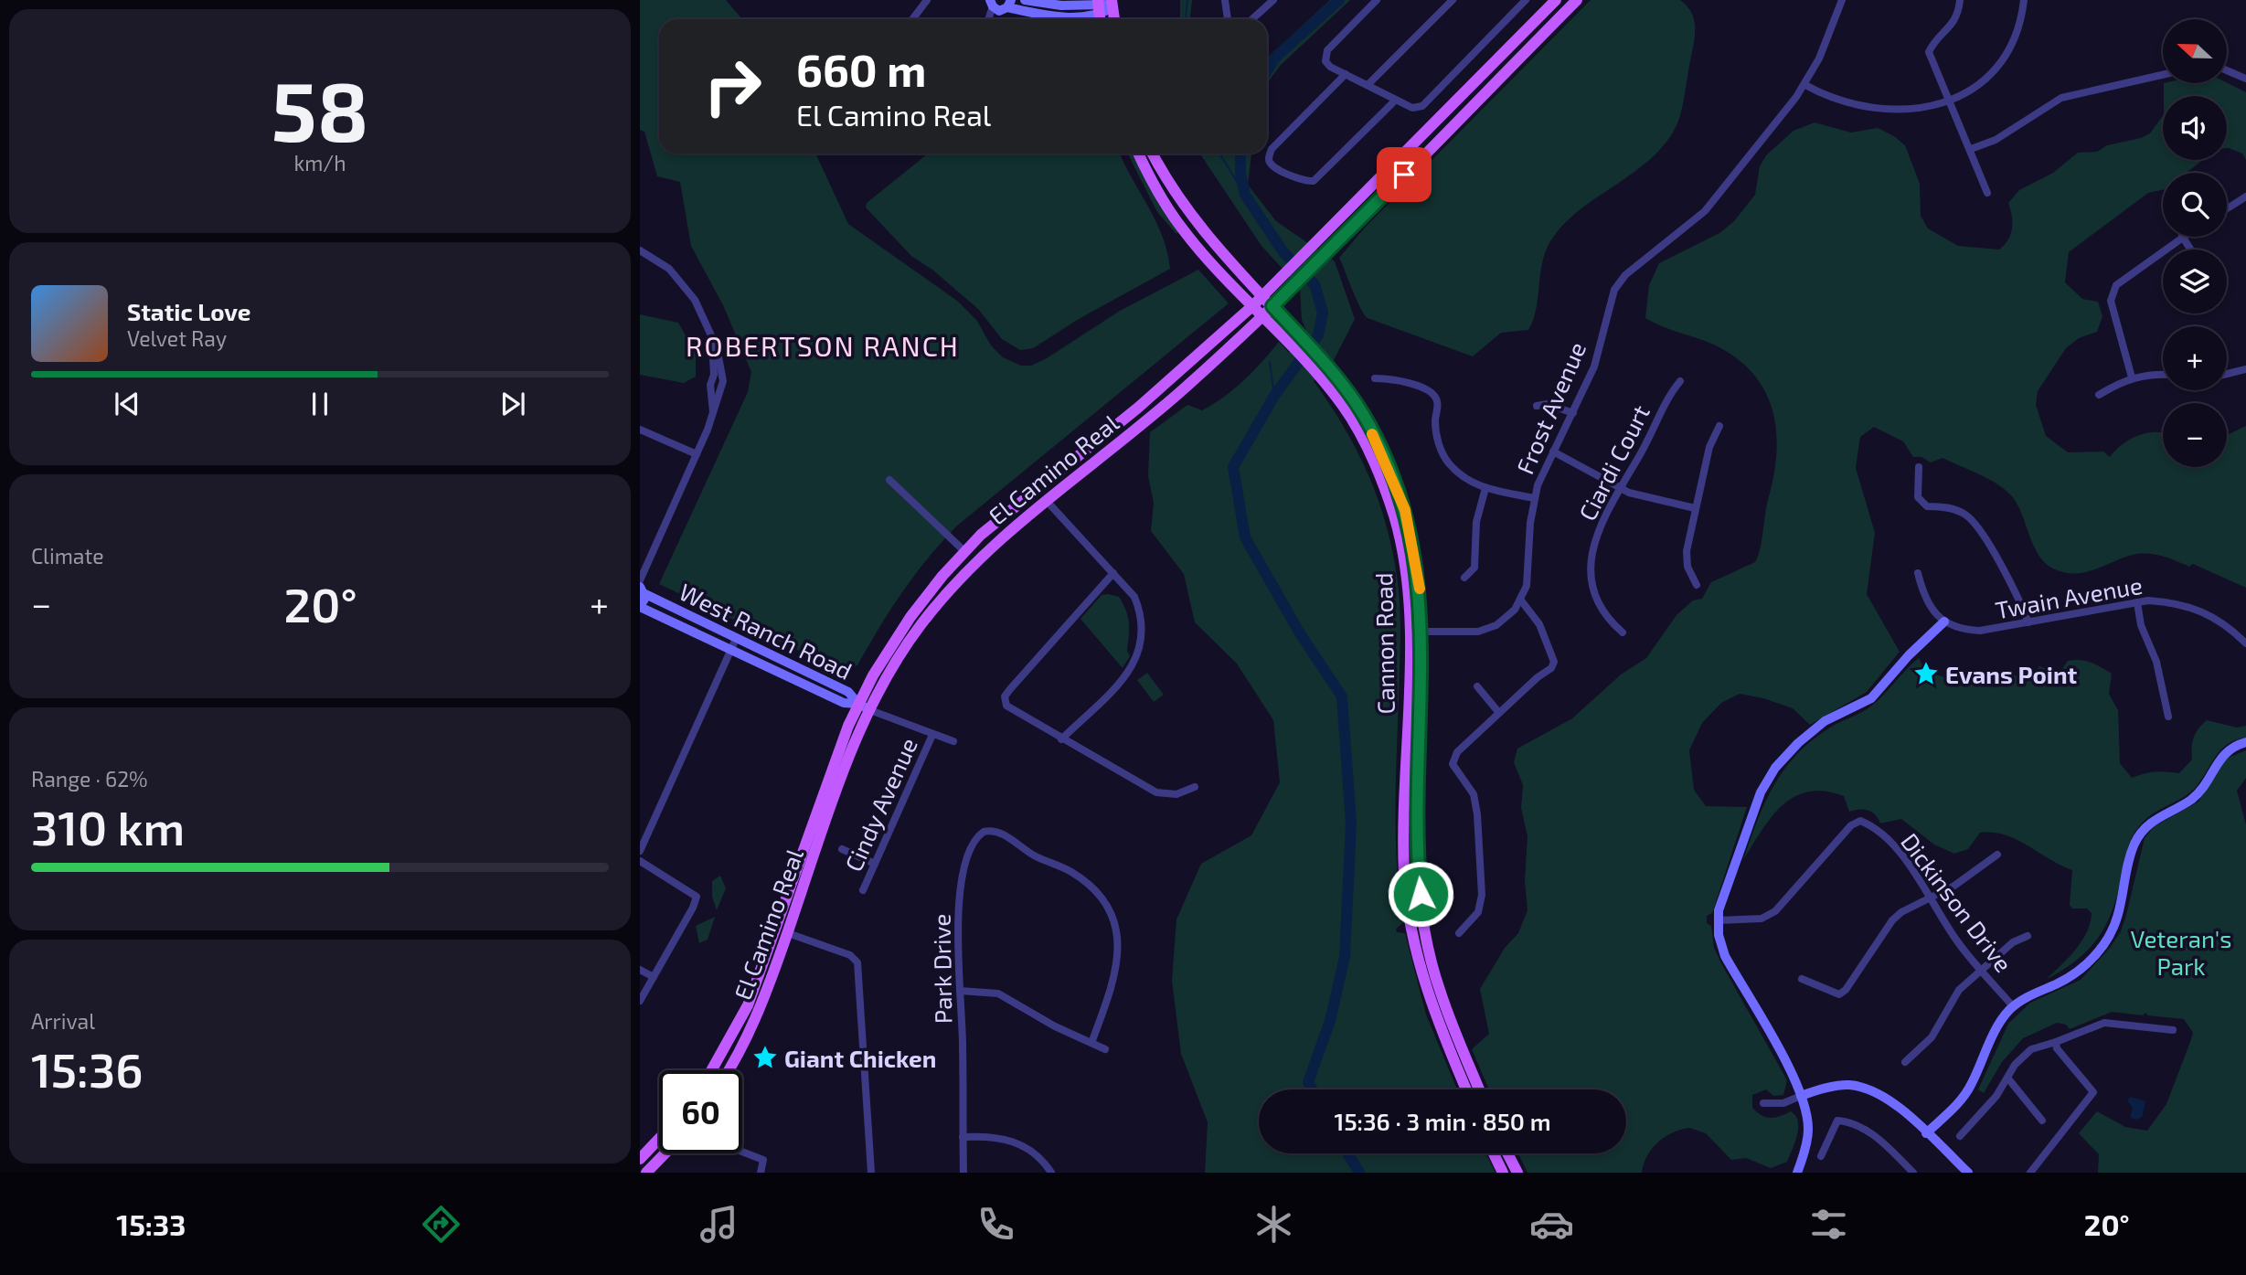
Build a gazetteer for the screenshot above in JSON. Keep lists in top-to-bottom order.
{
  "streets": {
    "main road": ["El Camino Real", "Cannon Road"],
    "street": [
      "Frost Avenue",
      "Ciardi Court",
      "Twain Avenue",
      "West Ranch Road",
      "Cindy Avenue",
      "Dickinson Drive",
      "Park Drive"
    ]
  },
  "crossings": [
    ["El Camino Real", "West Ranch Road"],
    ["El Camino Real", "Cannon Road"]
  ],
  "districts": ["ROBERTSON RANCH"],
  "parks": ["Veteran's Park"],
  "places": {
    "place": ["Evans Point", "Giant Chicken"]
  },
  "north": "left",
  "page": {
    "tile": [
      ["58", "km/h"],
      "Climate",
      ["Range · 62%", "310 km"],
      ["Arrival", "15:36"]
    ],
    "map_buttons": ["+", "−"],
    "turn": ["660 m", "El Camino Real"],
    "song": ["Static Love", "Velvet Ray"],
    "heat": ["−", "20°", "+"],
    "limit": "60",
    "trip": "15:36 · 3 min · 850 m",
    "tabs": ["15:33", "20°"]
  }
}
